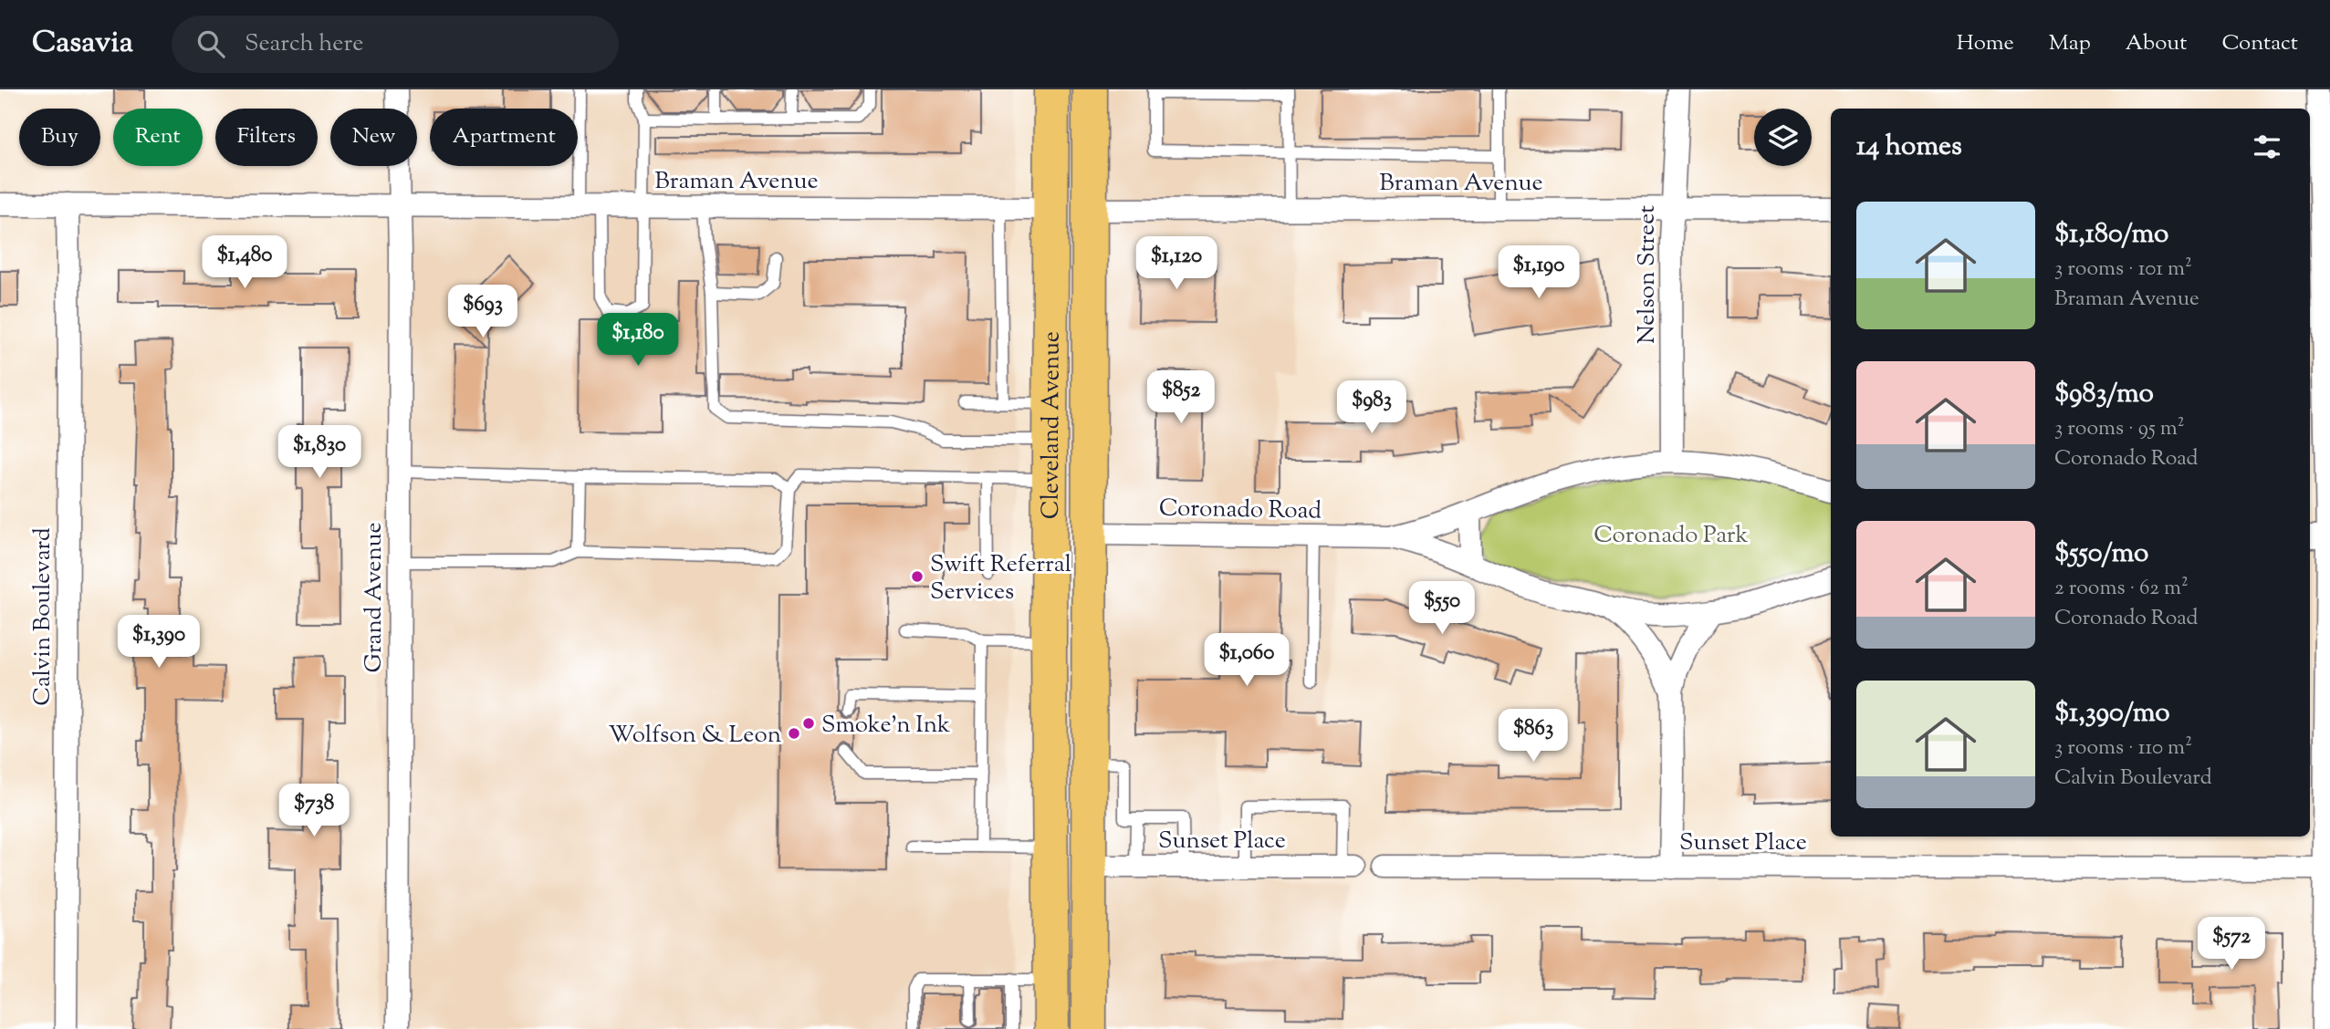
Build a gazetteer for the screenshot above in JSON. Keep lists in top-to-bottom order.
{
  "streets": {
    "main road": ["Cleveland Avenue"],
    "street": [
      "Braman Avenue",
      "Nelson Street",
      "Coronado Road",
      "Grand Avenue",
      "Calvin Boulevard",
      "Sunset Place"
    ]
  },
  "crossings": [
    ["Braman Avenue", "Nelson Street"],
    ["Braman Avenue", "Cleveland Avenue"],
    ["Braman Avenue", "Grand Avenue"],
    ["Braman Avenue", "Calvin Boulevard"],
    ["Nelson Street", "Coronado Road"],
    ["Cleveland Avenue", "Coronado Road"],
    ["Cleveland Avenue", "Sunset Place"]
  ],
  "parks": ["Coronado Park"],
  "places": ["Swift Referral Services", "Smoke’n Ink", "Wolfson & Leon"],
  "page": {
    "header": "Casavia",
    "search": "Search here",
    "nav": [
      "Home",
      "Map",
      "About",
      "Contact"
    ],
    "chip": [
      "Buy",
      "Rent",
      "Filters",
      "New",
      "Apartment"
    ],
    "heading": "14 homes",
    "list": [
      {
        "name": "$1,180/mo",
        "note": "3 rooms · 101 m² · Braman Avenue"
      },
      {
        "name": "$983/mo",
        "note": "3 rooms · 95 m² · Coronado Road"
      },
      {
        "name": "$550/mo",
        "note": "2 rooms · 62 m² · Coronado Road"
      },
      {
        "name": "$1,390/mo",
        "note": "3 rooms · 110 m² · Calvin Boulevard"
      }
    ],
    "price": [
      "$1,480",
      "$1,120",
      "$1,190",
      "$693",
      "$1,180",
      "$852",
      "$983",
      "$1,830",
      "$550",
      "$1,390",
      "$1,060",
      "$863",
      "$738",
      "$572"
    ]
  }
}
